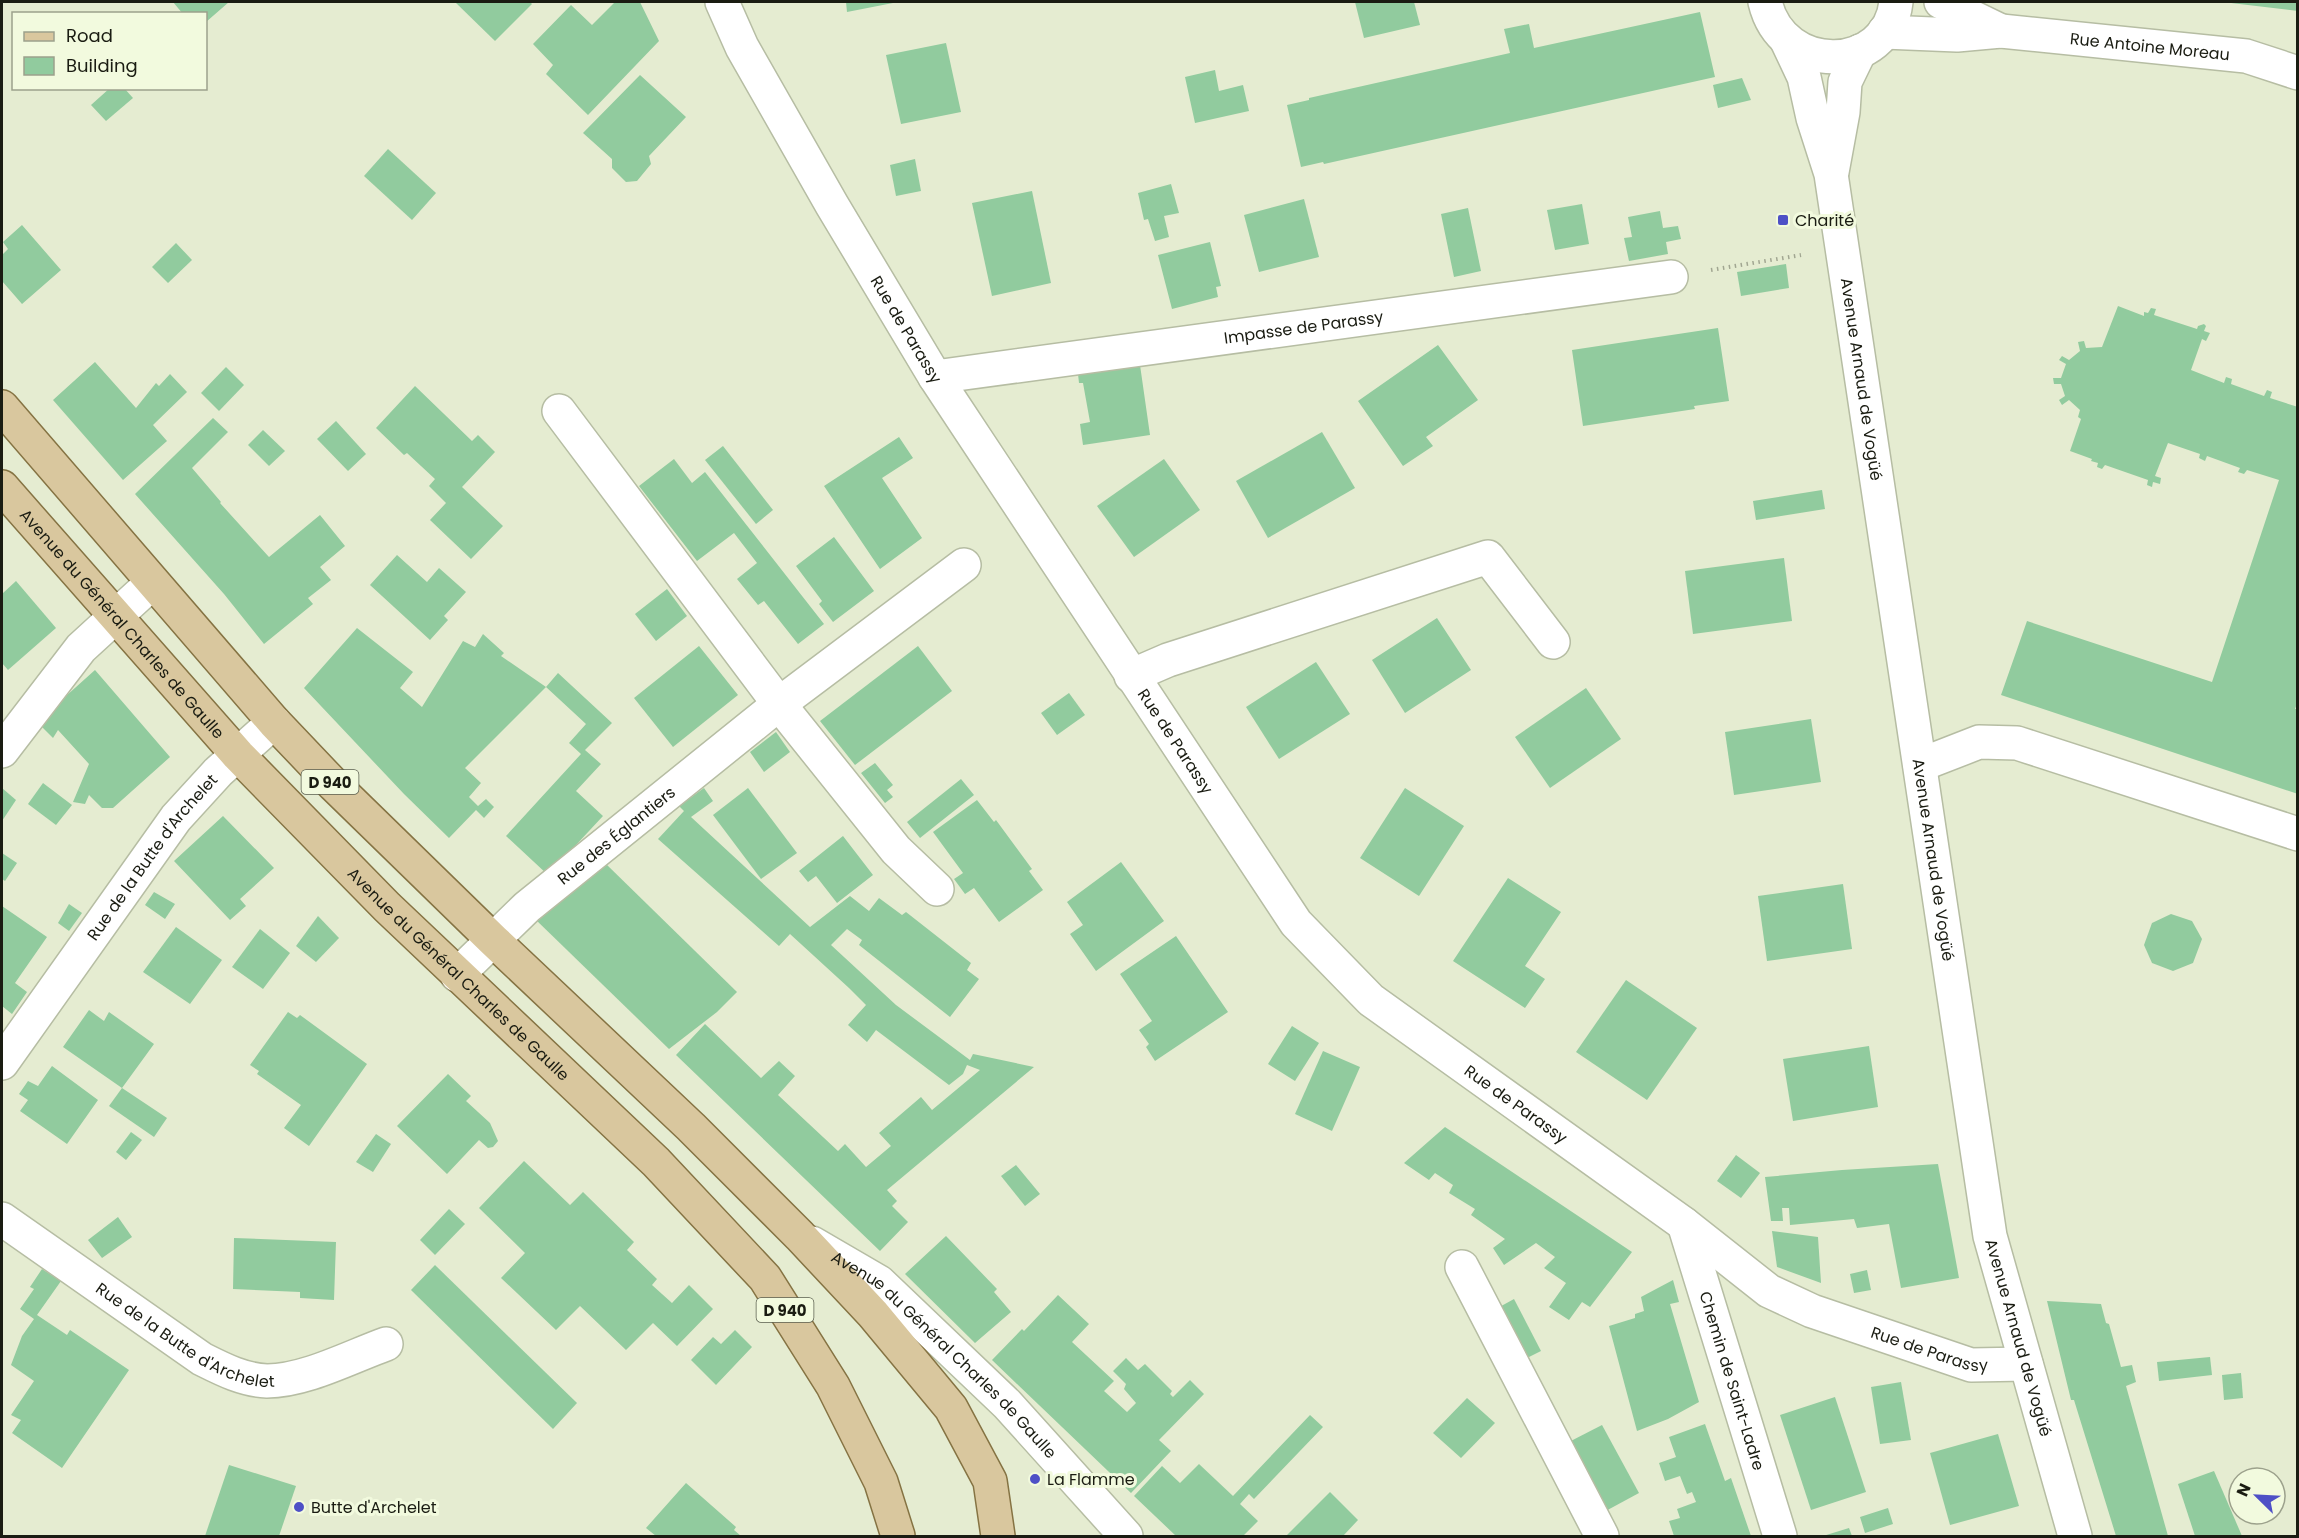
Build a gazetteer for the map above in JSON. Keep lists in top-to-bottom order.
{
  "streets": {
    "main road": ["Avenue du Général Charles de Gaulle", "D 940"],
    "street": [
      "Rue Antoine Moreau",
      "Impasse de Parassy",
      "Rue de Parassy",
      "Avenue Arnaud de Vogüé",
      "Rue des Églantiers",
      "Rue de la Butte d'Archelet",
      "Chemin de Saint-Ladre"
    ]
  },
  "crossings": [
    ["Rue Antoine Moreau", "Avenue Arnaud de Vogüé"],
    ["Impasse de Parassy", "Rue de Parassy"],
    ["Rue de Parassy", "Avenue Arnaud de Vogüé"],
    ["Rue de Parassy", "Chemin de Saint-Ladre"],
    ["Avenue du Général Charles de Gaulle", "Rue des Églantiers"],
    ["Avenue du Général Charles de Gaulle", "Rue de la Butte d'Archelet"]
  ],
  "places": {
    "transit": ["Charité"],
    "other": ["La Flamme", "Butte d'Archelet"]
  },
  "legend": ["Road", "Building"],
  "north": "top left"
}
